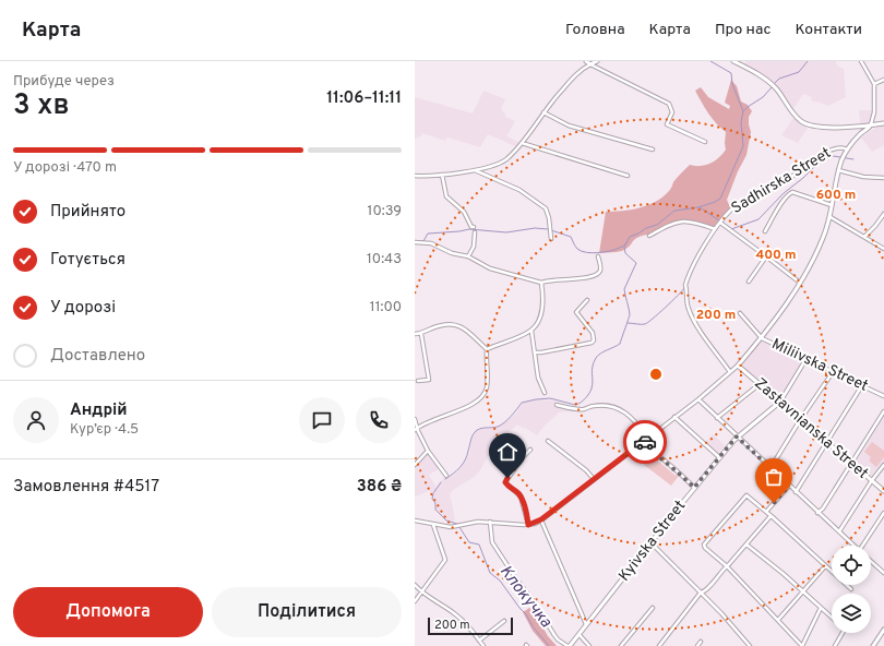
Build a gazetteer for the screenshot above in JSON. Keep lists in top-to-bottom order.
{
  "streets": {
    "street": [
      "Sadhirska Street",
      "Miliivska Street",
      "Zastavnianska Street",
      "Kyivska Street"
    ]
  },
  "crossings": [
    ["Miliivska Street", "Kyivska Street"],
    ["Zastavnianska Street", "Kyivska Street"]
  ],
  "water": ["Клокучка"],
  "scale_bar": "200 m",
  "page": {
    "header": "Карта",
    "nav": [
      "Головна",
      "Карта",
      "Про нас",
      "Контакти"
    ],
    "heading": ["3 хв", "Прибуде через", "11:06–11:11"],
    "panel": [
      "Андрій",
      "Кур’єр · 4.5",
      "Замовлення #4517",
      "386 ₴"
    ],
    "bar": "У дорозі · 470 m",
    "list": [
      ["Прийнято", "10:39"],
      ["Готується", "10:43"],
      ["У дорозі", "11:00"],
      "Доставлено"
    ],
    "buttons": ["Допомога", "Поділитися"],
    "scale": "200 m"
  },
  "rings": ["600 m", "400 m", "200 m"]
}
